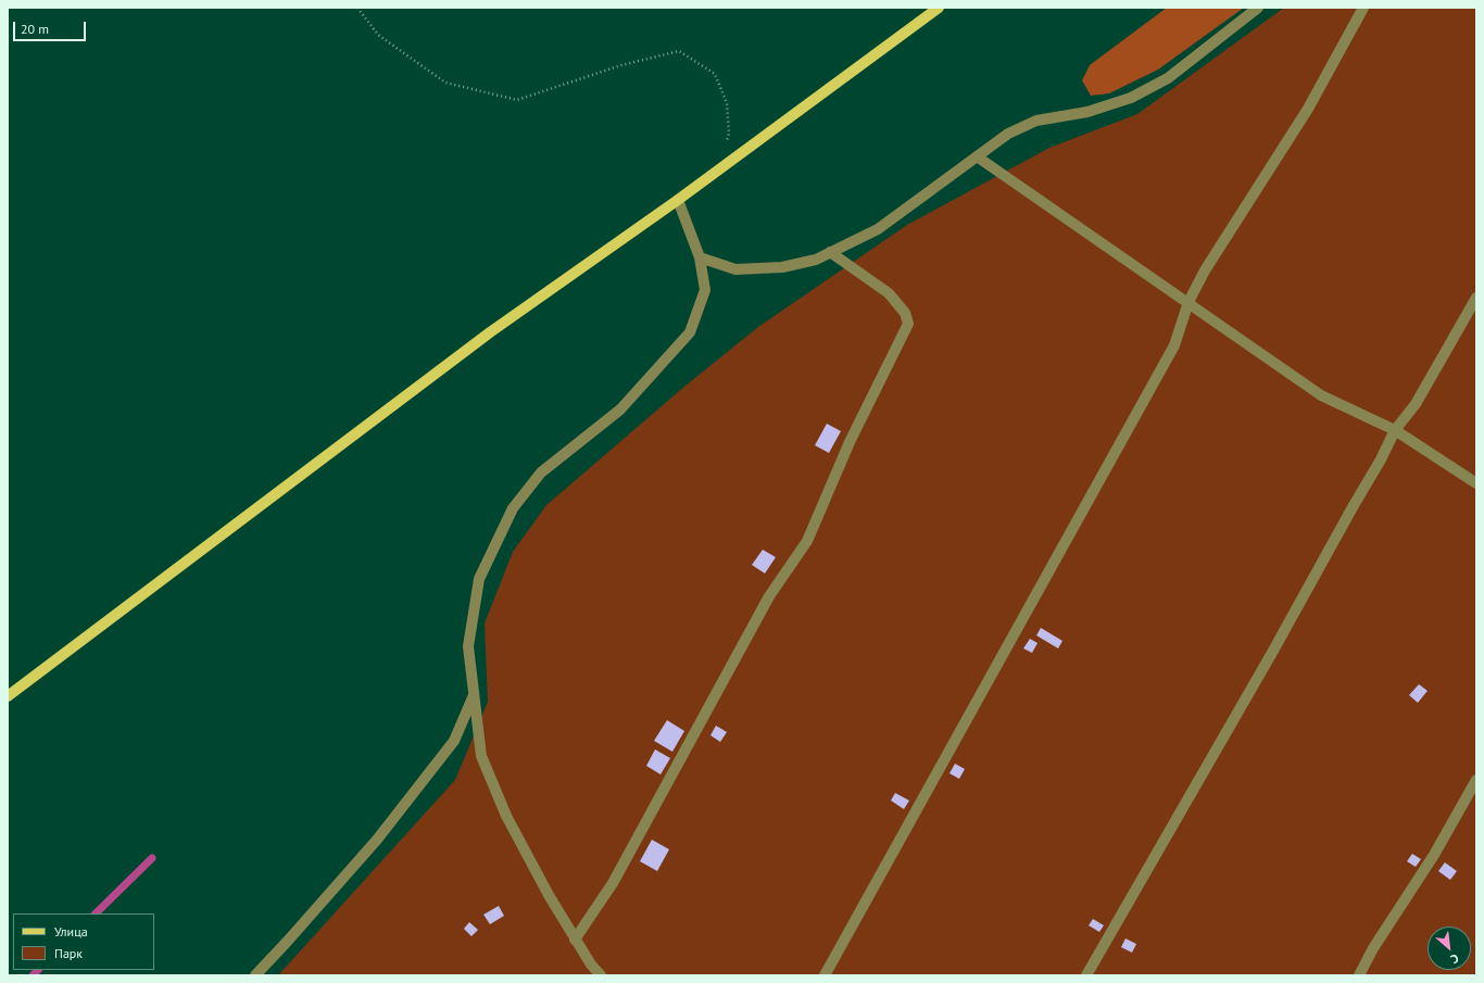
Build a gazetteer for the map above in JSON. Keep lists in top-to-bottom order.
{
  "legend": ["Улица", "Парк"],
  "scale_bar": "20 m",
  "north": "bottom right"
}
